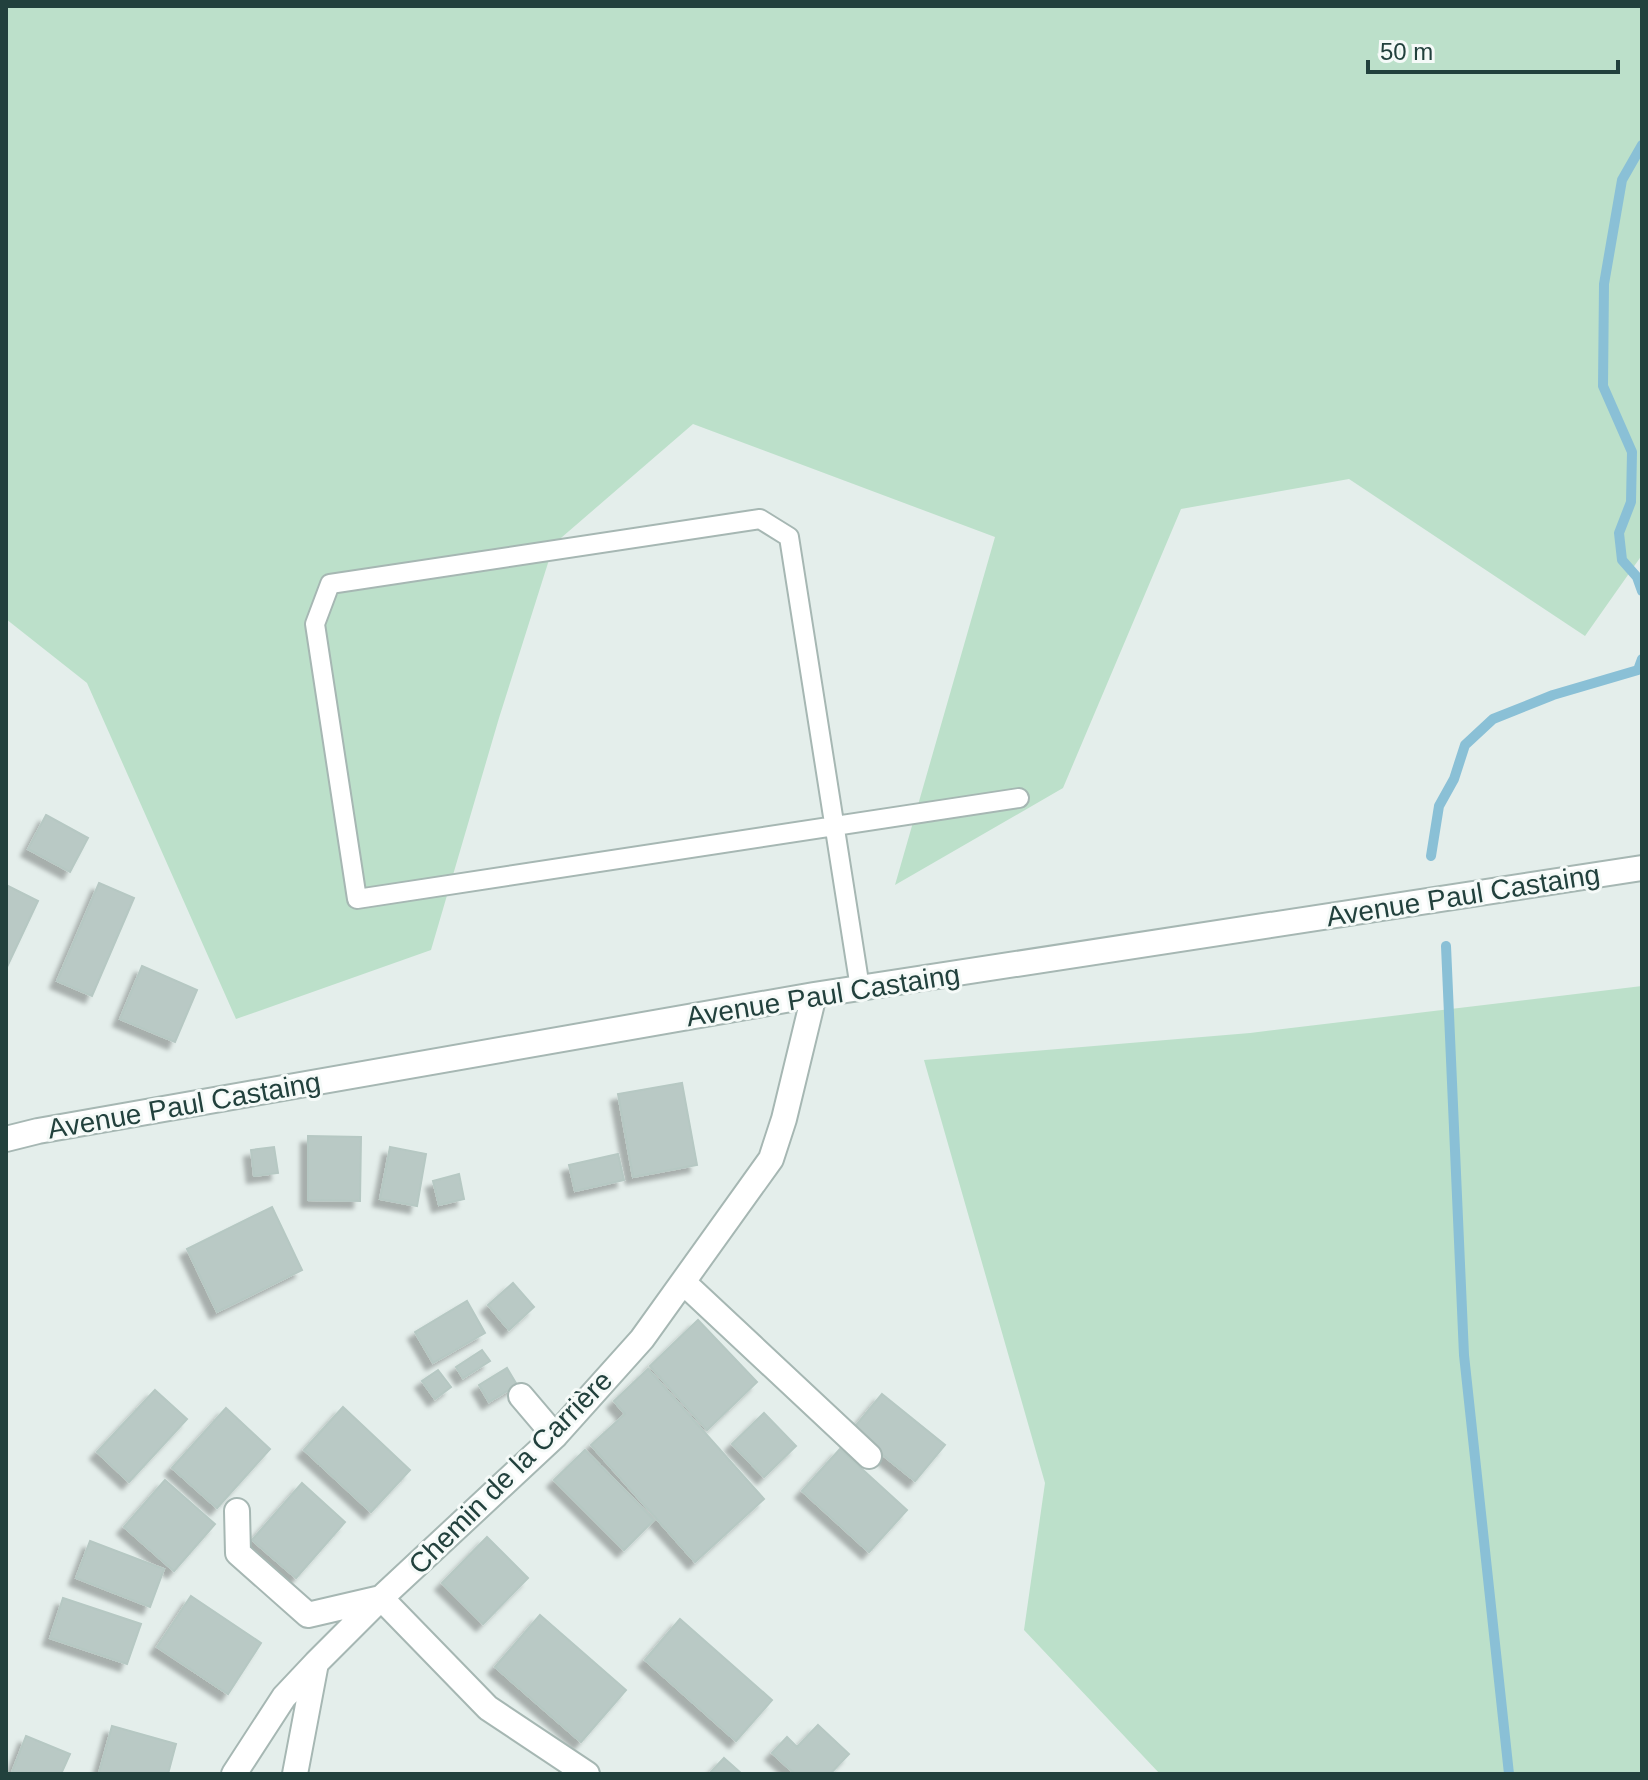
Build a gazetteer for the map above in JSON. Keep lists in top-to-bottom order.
{
  "streets": {
    "street": ["Avenue Paul Castaing", "Chemin de la Carrière"]
  },
  "crossings": [
    ["Avenue Paul Castaing", "Chemin de la Carrière"]
  ],
  "scale_bar": "50 m"
}
